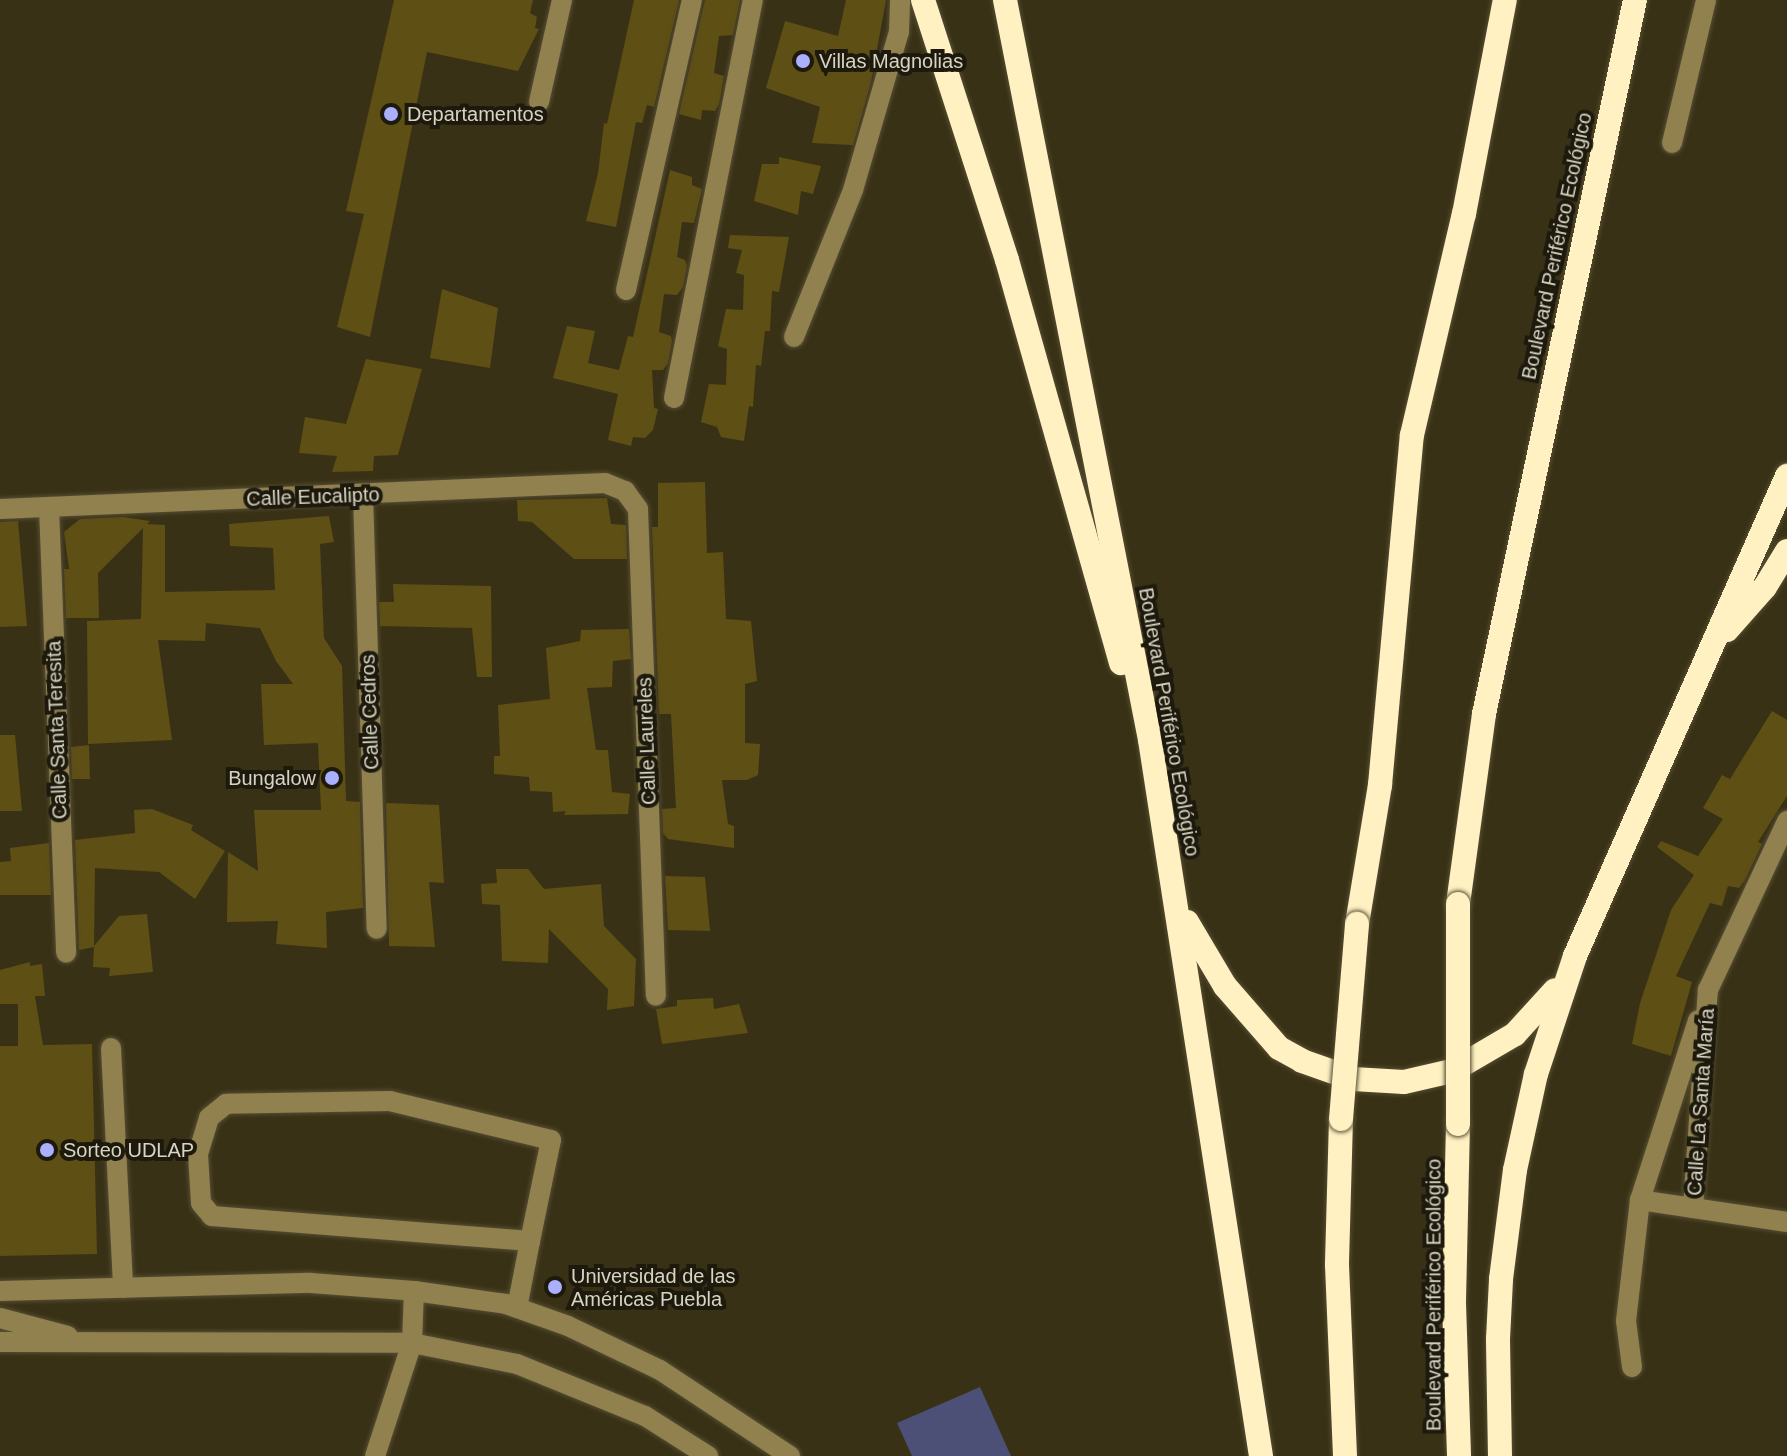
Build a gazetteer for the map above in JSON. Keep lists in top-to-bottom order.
{
  "streets": {
    "highway": ["Boulevard Periférico Ecológico"],
    "street": [
      "Calle Eucalipto",
      "Calle Cedros",
      "Calle Santa Teresita",
      "Calle Laureles",
      "Calle La Santa María"
    ]
  },
  "crossings": [
    ["Calle Eucalipto", "Calle Cedros"],
    ["Calle Eucalipto", "Calle Santa Teresita"],
    ["Calle Eucalipto", "Calle Laureles"]
  ],
  "places": [
    "Villas Magnolias",
    "Departamentos",
    "Bungalow",
    "Sorteo UDLAP",
    "Universidad de las Américas Puebla"
  ]
}
